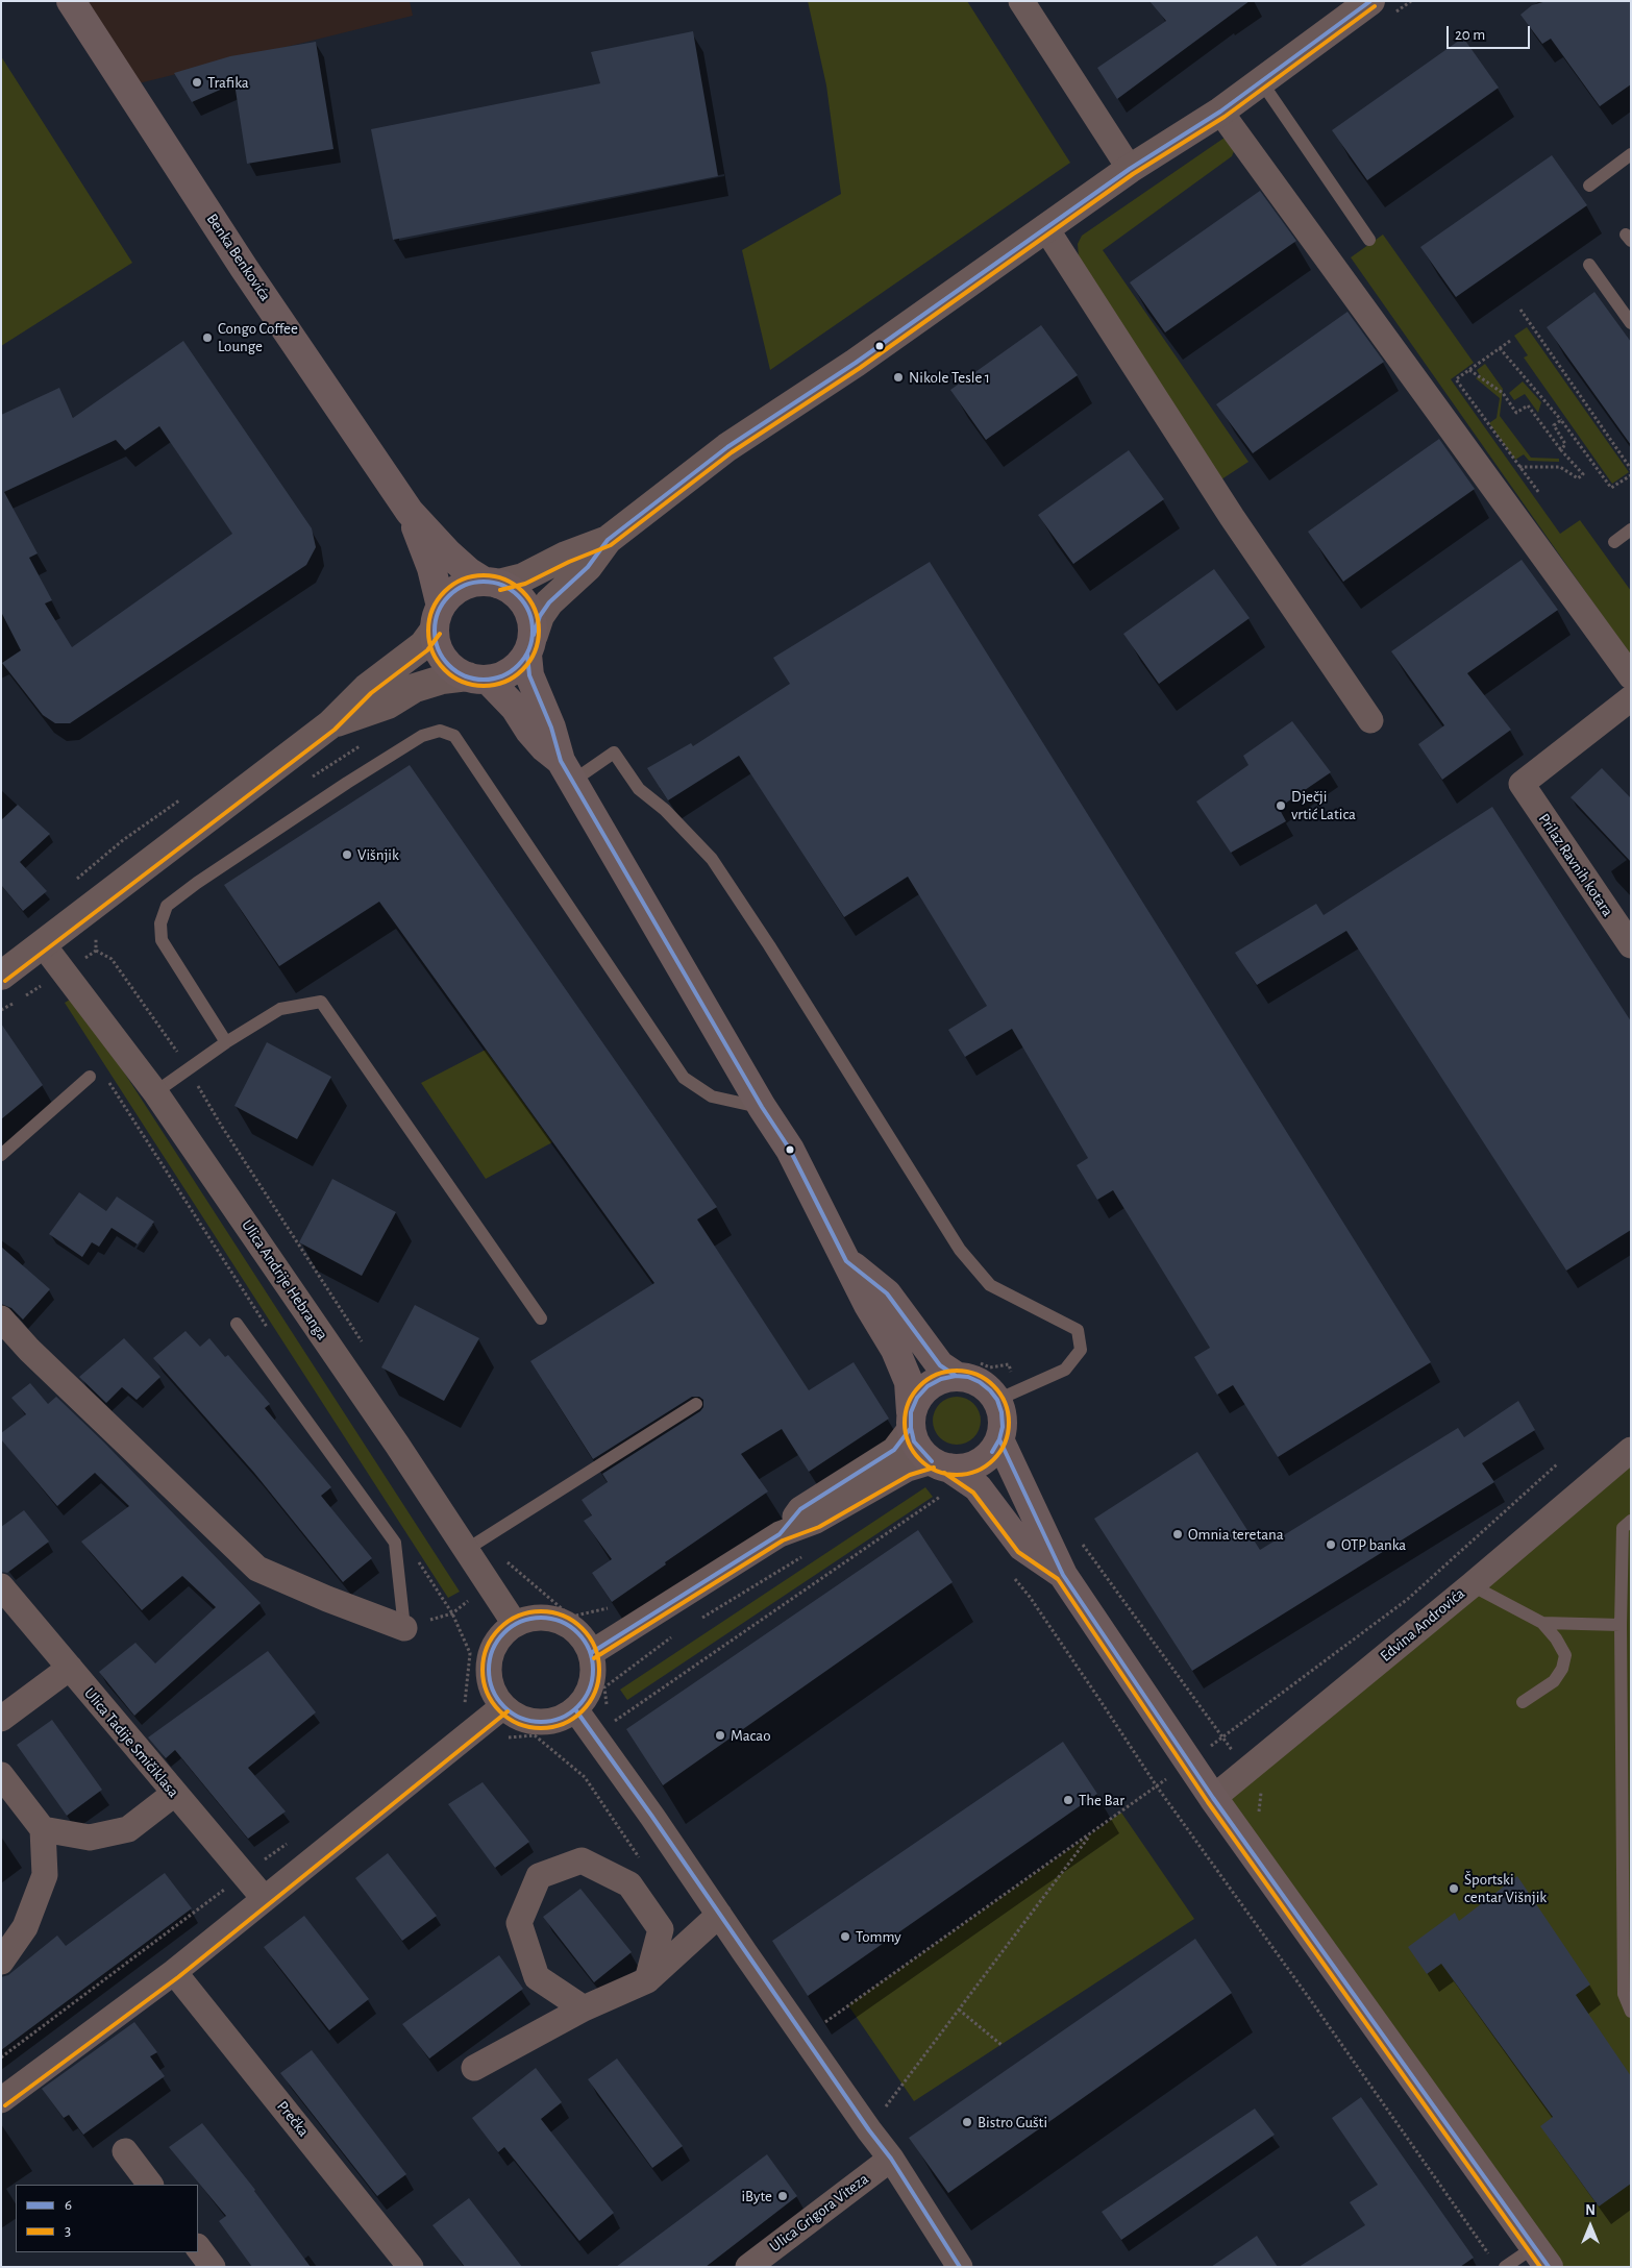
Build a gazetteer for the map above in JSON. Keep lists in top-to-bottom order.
{
  "streets": {
    "main road": ["Benka Benkovića"],
    "street": [
      "Prilaz Ravnih kotara",
      "Ulica Andrije Hebranga",
      "Edvina Androvića",
      "Ulica Tadije Smičiklasa",
      "Prečka",
      "Ulica Grigora Viteza"
    ]
  },
  "places": [
    "Trafika",
    "Congo Coffee Lounge",
    "Nikole Tesle 1",
    "Dječji vrtić Latica",
    "Višnjik",
    "Omnia teretana",
    "OTP banka",
    "Macao",
    "The Bar",
    "Športski centar Višnjik",
    "Tommy",
    "Bistro Gušti",
    "iByte"
  ],
  "lines": ["transit line 6", "transit line 3"],
  "legend": ["6", "3"],
  "scale_bar": "20 m",
  "north": "top"
}
